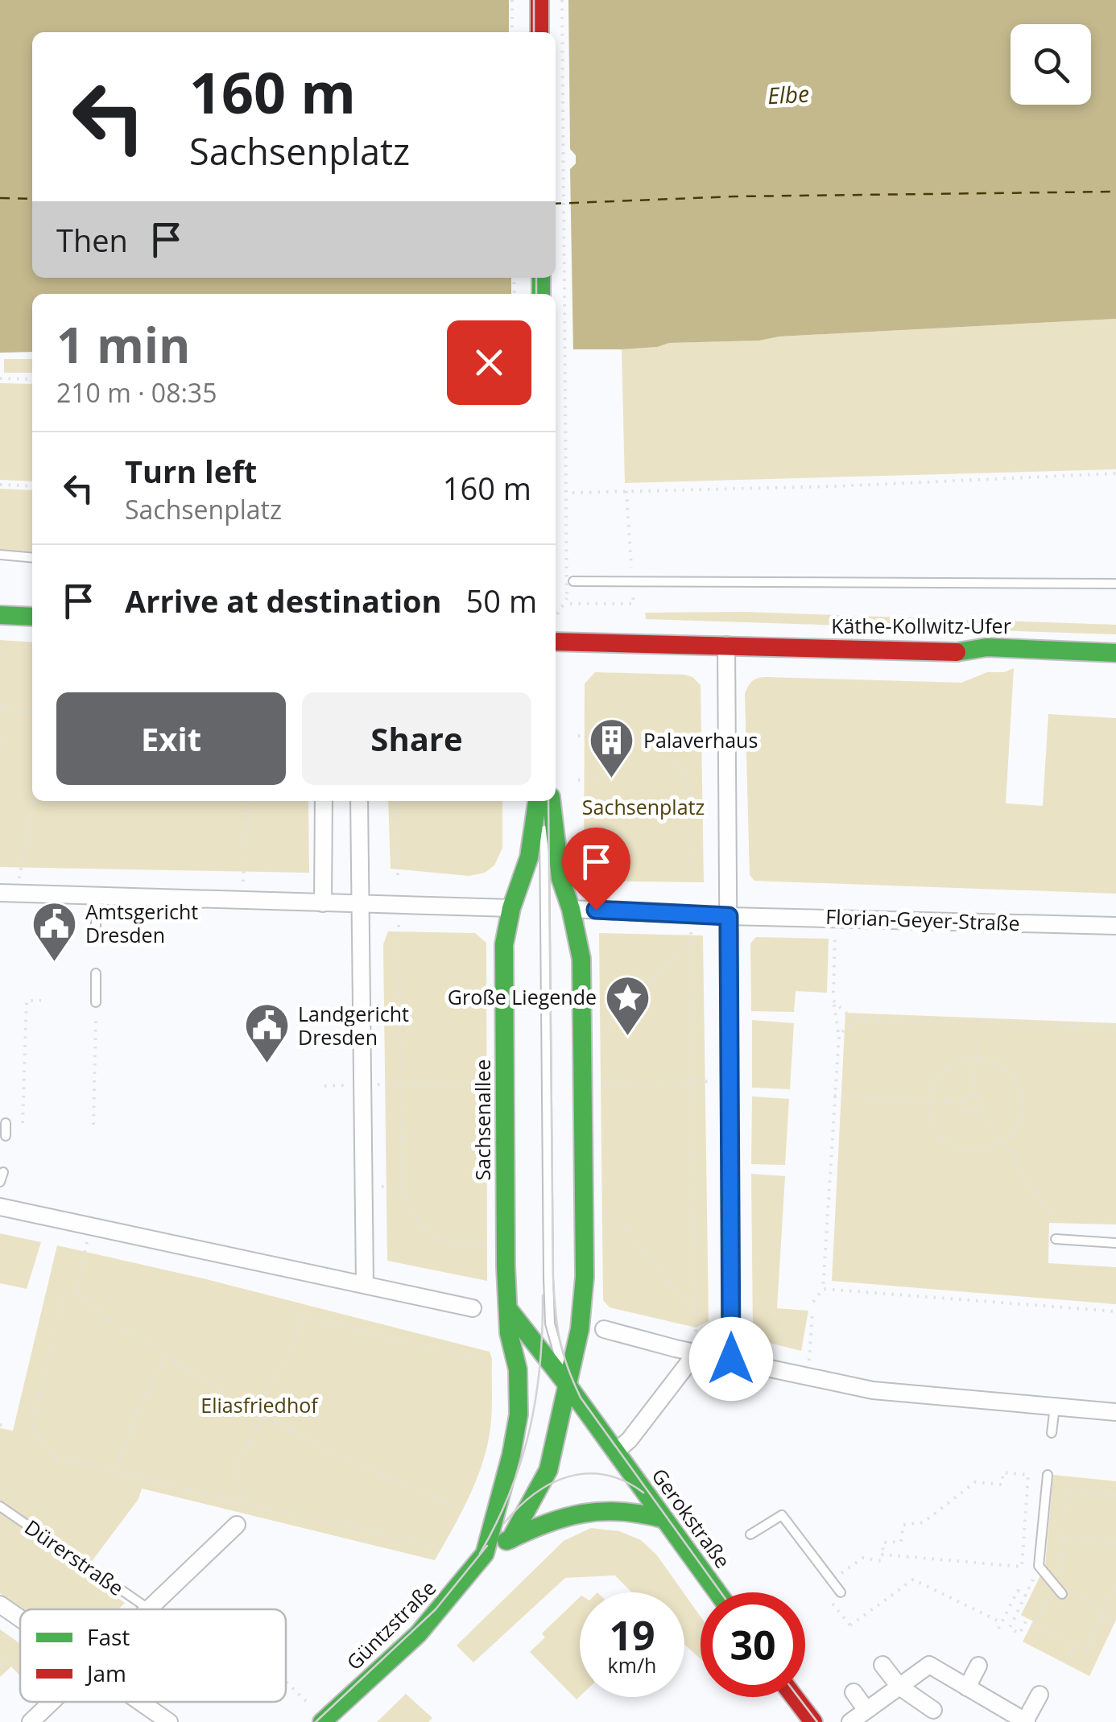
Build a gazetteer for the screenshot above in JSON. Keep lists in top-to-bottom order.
{
  "streets": {
    "main road": [
      "Käthe-Kollwitz-Ufer",
      "Sachsenallee",
      "Gerokstraße",
      "Güntzstraße"
    ],
    "street": ["Florian-Geyer-Straße"],
    "lane": ["Dürerstraße"]
  },
  "crossings": [
    ["Sachsenallee", "Gerokstraße"],
    ["Sachsenallee", "Güntzstraße"],
    ["Gerokstraße", "Güntzstraße"]
  ],
  "water": ["Elbe"],
  "parks": ["Sachsenplatz", "Eliasfriedhof"],
  "places": {
    "building": ["Palaverhaus"],
    "public building": ["Amtsgericht Dresden", "Landgericht Dresden"],
    "place": ["Große Liegende"]
  },
  "legend": ["Fast", "Jam"],
  "page": {
    "turn": ["160 m", "Sachsenplatz"],
    "then": "Then",
    "heading": ["1 min", "210 m · 08:35"],
    "list": [
      {
        "name": "Turn left",
        "note": "Sachsenplatz",
        "value": "160 m"
      },
      {
        "name": "Arrive at destination",
        "value": "50 m"
      }
    ],
    "buttons": ["Exit", "Share"],
    "speed": "19 km/h",
    "limit": "30"
  }
}
